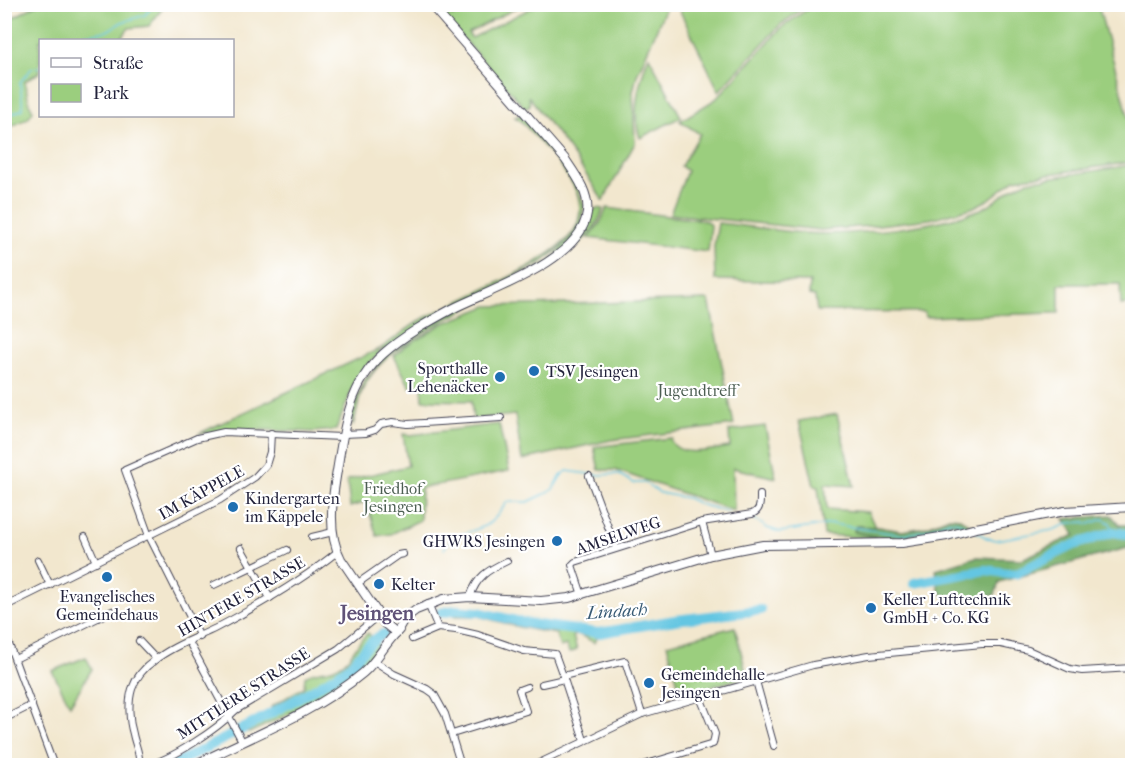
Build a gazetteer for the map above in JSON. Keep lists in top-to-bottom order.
{
  "streets": {
    "street": [
      "IM KÄPPELE",
      "AMSELWEG",
      "HINTERE STRASSE",
      "MITTLERE STRASSE"
    ]
  },
  "districts": ["Jesingen"],
  "water": ["Lindach"],
  "parks": ["Jugendtreff", "Friedhof Jesingen"],
  "places": [
    "TSV Jesingen",
    "Sporthalle Lehenäcker",
    "Kindergarten im Käppele",
    "GHWRS Jesingen",
    "Evangelisches Gemeindehaus",
    "Kelter",
    "Keller Lufttechnik GmbH + Co. KG",
    "Gemeindehalle Jesingen"
  ],
  "legend": ["Straße", "Park"]
}
